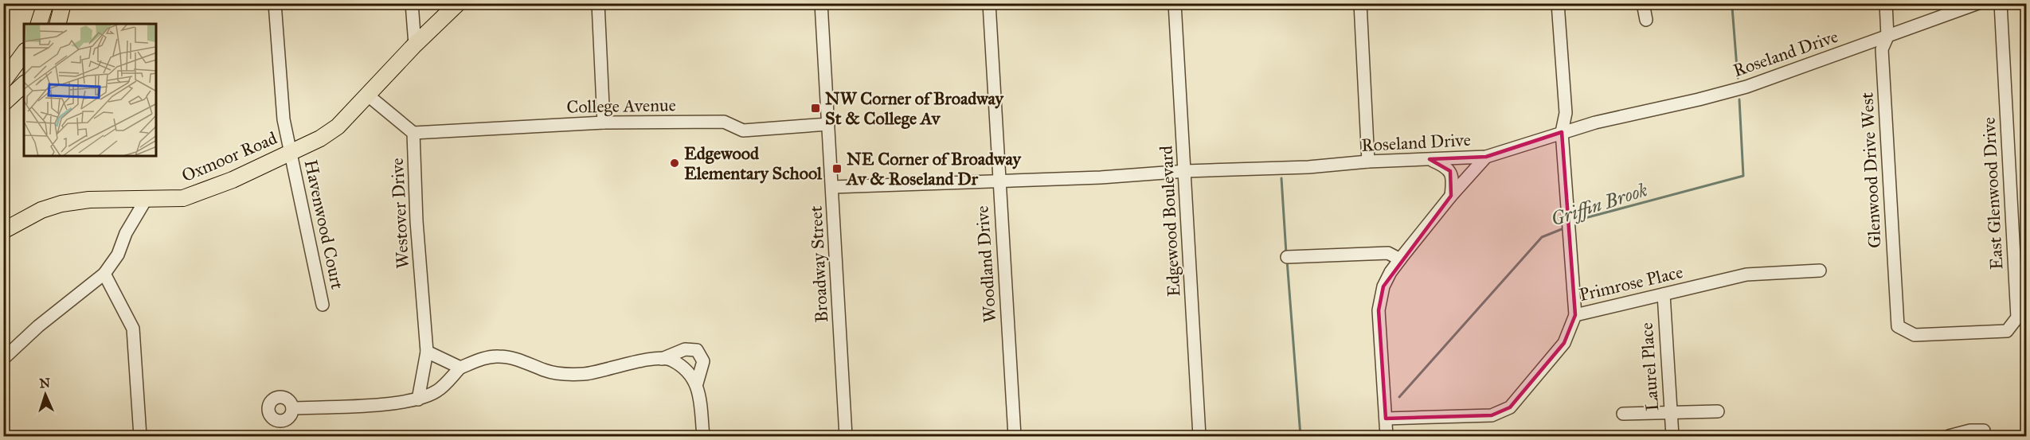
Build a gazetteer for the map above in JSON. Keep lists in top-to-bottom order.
{
  "streets": {
    "main road": ["Oxmoor Road"],
    "street": [
      "Roseland Drive",
      "College Avenue",
      "Glenwood Drive West",
      "East Glenwood Drive",
      "Westover Drive",
      "Edgewood Boulevard",
      "Havenwood Court",
      "Broadway Street",
      "Woodland Drive",
      "Primrose Place",
      "Laurel Place"
    ]
  },
  "crossings": [
    ["Roseland Drive", "Glenwood Drive West"],
    ["Roseland Drive", "Edgewood Boulevard"],
    ["Roseland Drive", "Broadway Street"],
    ["Roseland Drive", "Woodland Drive"],
    ["College Avenue", "Westover Drive"],
    ["College Avenue", "Broadway Street"],
    ["Oxmoor Road", "Westover Drive"],
    ["Oxmoor Road", "Havenwood Court"],
    ["Glenwood Drive West", "East Glenwood Drive"],
    ["Primrose Place", "Laurel Place"]
  ],
  "water": ["Griffin Brook"],
  "places": {
    "transit": ["NW Corner of Broadway St & College Av", "NE Corner of Broadway Av & Roseland Dr"],
    "other": ["Edgewood Elementary School"]
  },
  "north": "top"
}
